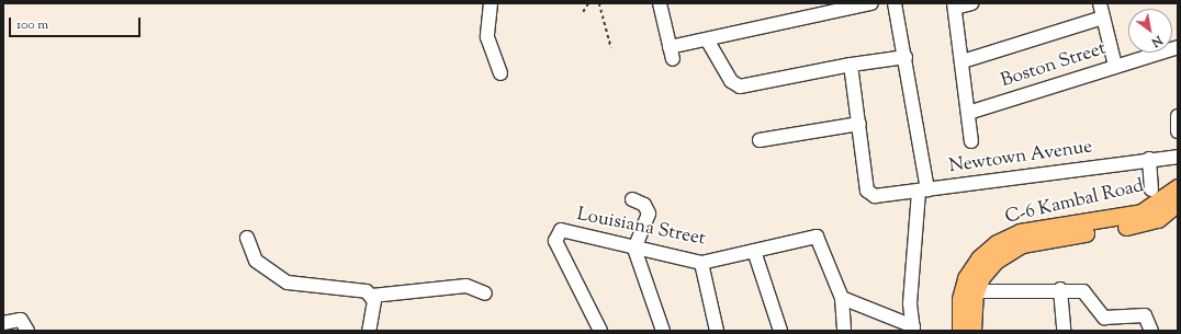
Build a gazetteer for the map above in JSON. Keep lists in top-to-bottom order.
{
  "streets": {
    "main road": ["C-6 Kambal Road"],
    "street": ["Boston Street", "Newtown Avenue", "Louisiana Street"]
  },
  "scale_bar": "100 m",
  "north": "bottom right"
}
